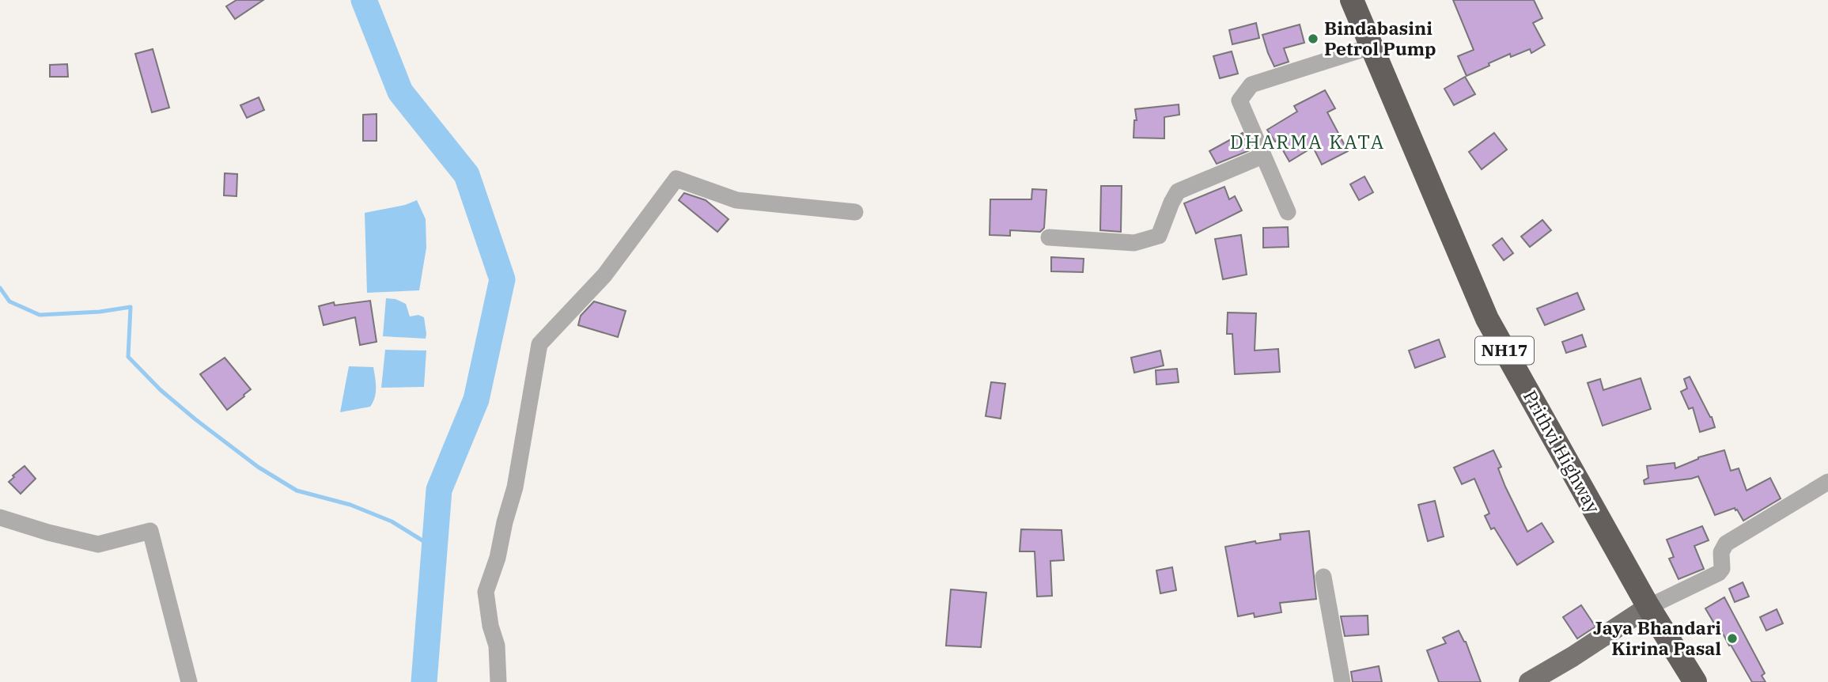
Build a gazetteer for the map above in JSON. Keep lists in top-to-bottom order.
{
  "streets": {
    "highway": ["NH17", "Prithvi Highway"]
  },
  "districts": ["DHARMA KATA"],
  "places": ["Bindabasini Petrol Pump", "Jaya Bhandari Kirina Pasal"]
}
